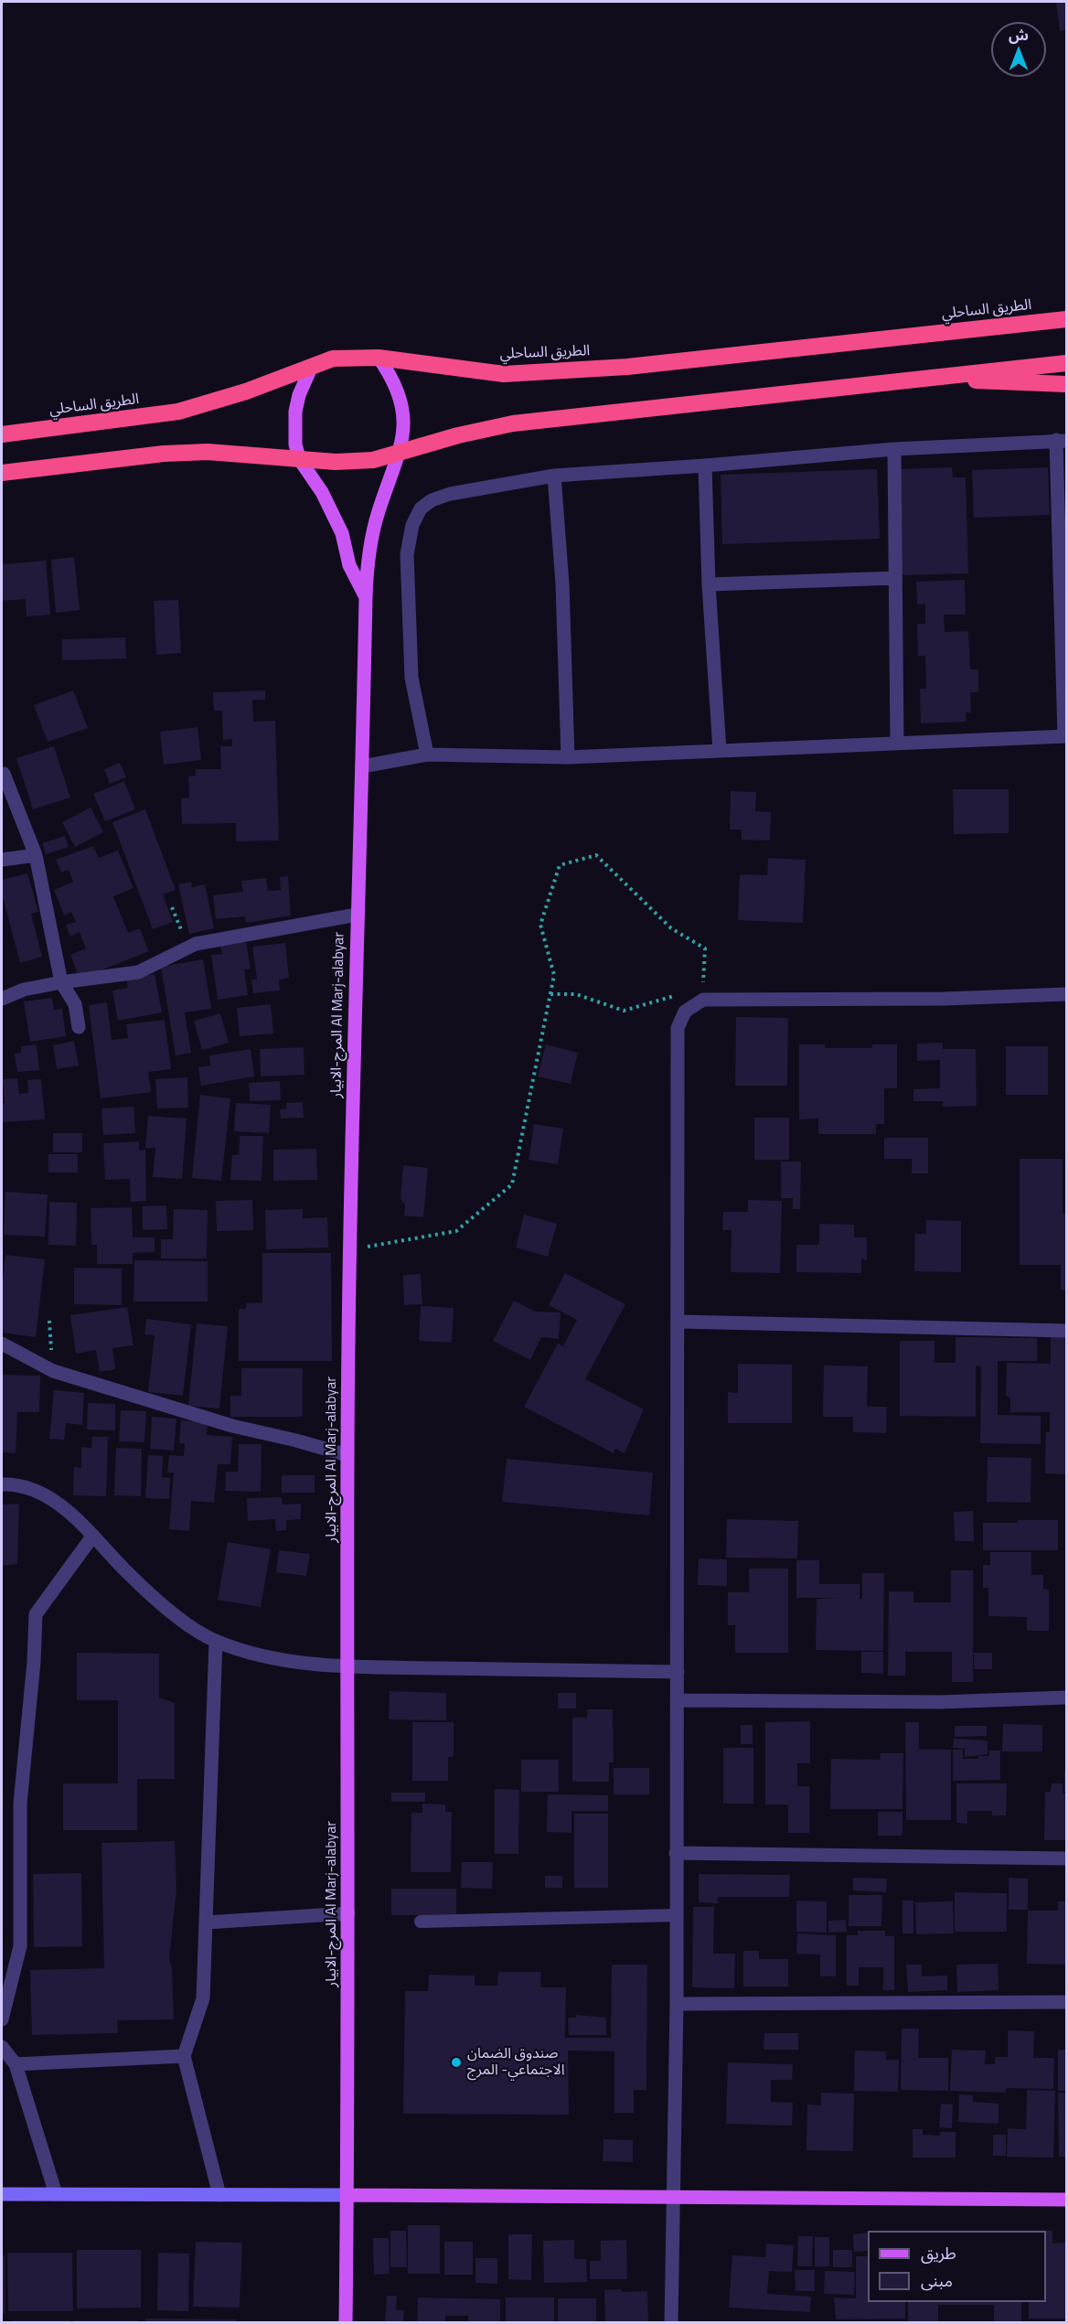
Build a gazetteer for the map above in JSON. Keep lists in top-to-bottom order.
{
  "streets": {
    "highway": ["الطريق الساحلي"],
    "main road": ["المرج-الابيار Al Marj-alabyar"]
  },
  "crossings": [
    ["الطريق الساحلي", "المرج-الابيار Al Marj-alabyar"]
  ],
  "places": ["صندوق الضمان الاجتماعي- المرج"],
  "legend": ["طريق", "مبنى"],
  "north": "top"
}
